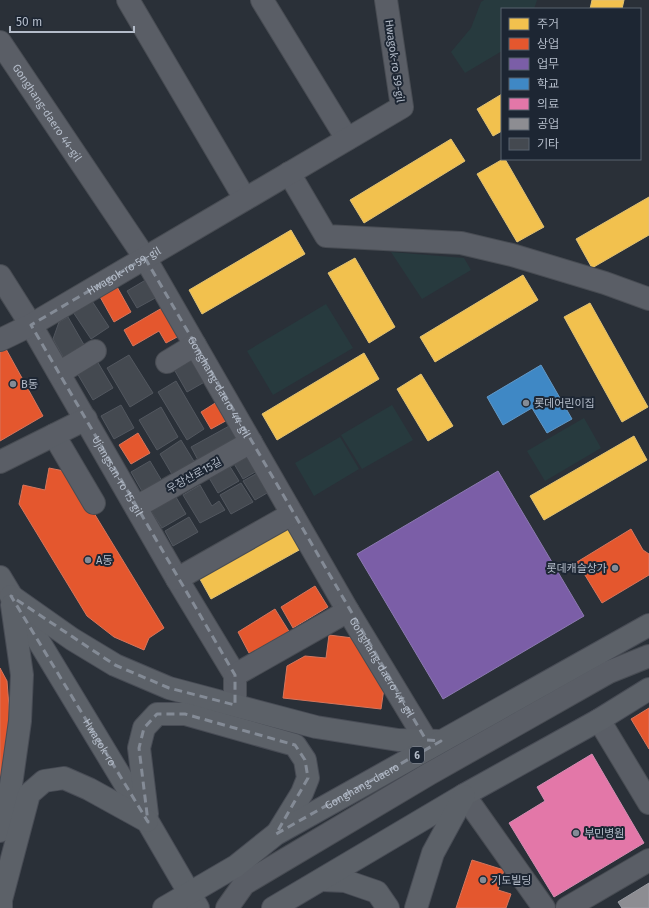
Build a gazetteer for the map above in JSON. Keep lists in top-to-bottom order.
{
  "streets": {
    "main road": ["Hwagok-ro", "6", "Gonghang-daero"],
    "street": [
      "Hwagok-ro 59-gil",
      "Gonghang-daero 44-gil",
      "Ujangsan-ro 15-gil",
      "우장산로15길"
    ]
  },
  "crossings": [
    ["Hwagok-ro 59-gil", "Gonghang-daero 44-gil"],
    ["Hwagok-ro 59-gil", "Ujangsan-ro 15-gil"],
    ["Gonghang-daero 44-gil", "우장산로15길"],
    ["Gonghang-daero 44-gil", "Gonghang-daero"],
    ["Ujangsan-ro 15-gil", "우장산로15길"],
    ["Hwagok-ro", "Gonghang-daero"]
  ],
  "places": [
    "B동",
    "롯데어린이집",
    "A동",
    "롯데캐슬상가",
    "부민병원",
    "기도빌딩"
  ],
  "legend": [
    "주거",
    "상업",
    "업무",
    "학교",
    "의료",
    "공업",
    "기타"
  ],
  "scale_bar": "50 m"
}
